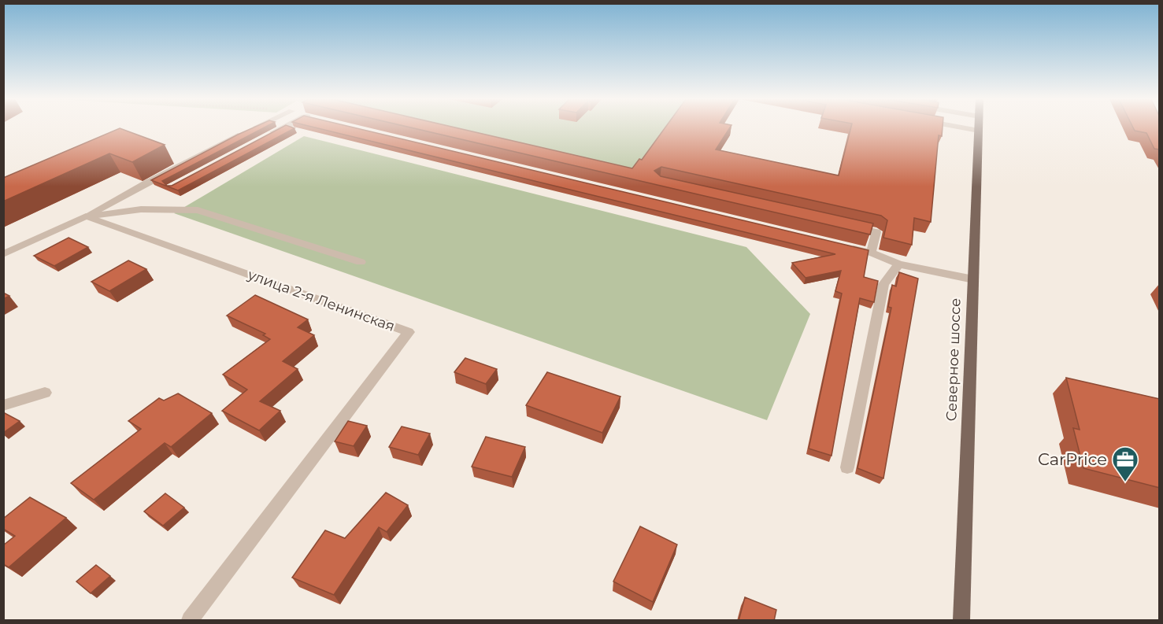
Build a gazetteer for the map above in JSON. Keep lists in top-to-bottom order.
{
  "streets": {
    "main road": ["Северное шоссе"],
    "street": ["улица 2-я Ленинская"]
  },
  "places": {
    "office": ["CarPrice"]
  }
}
